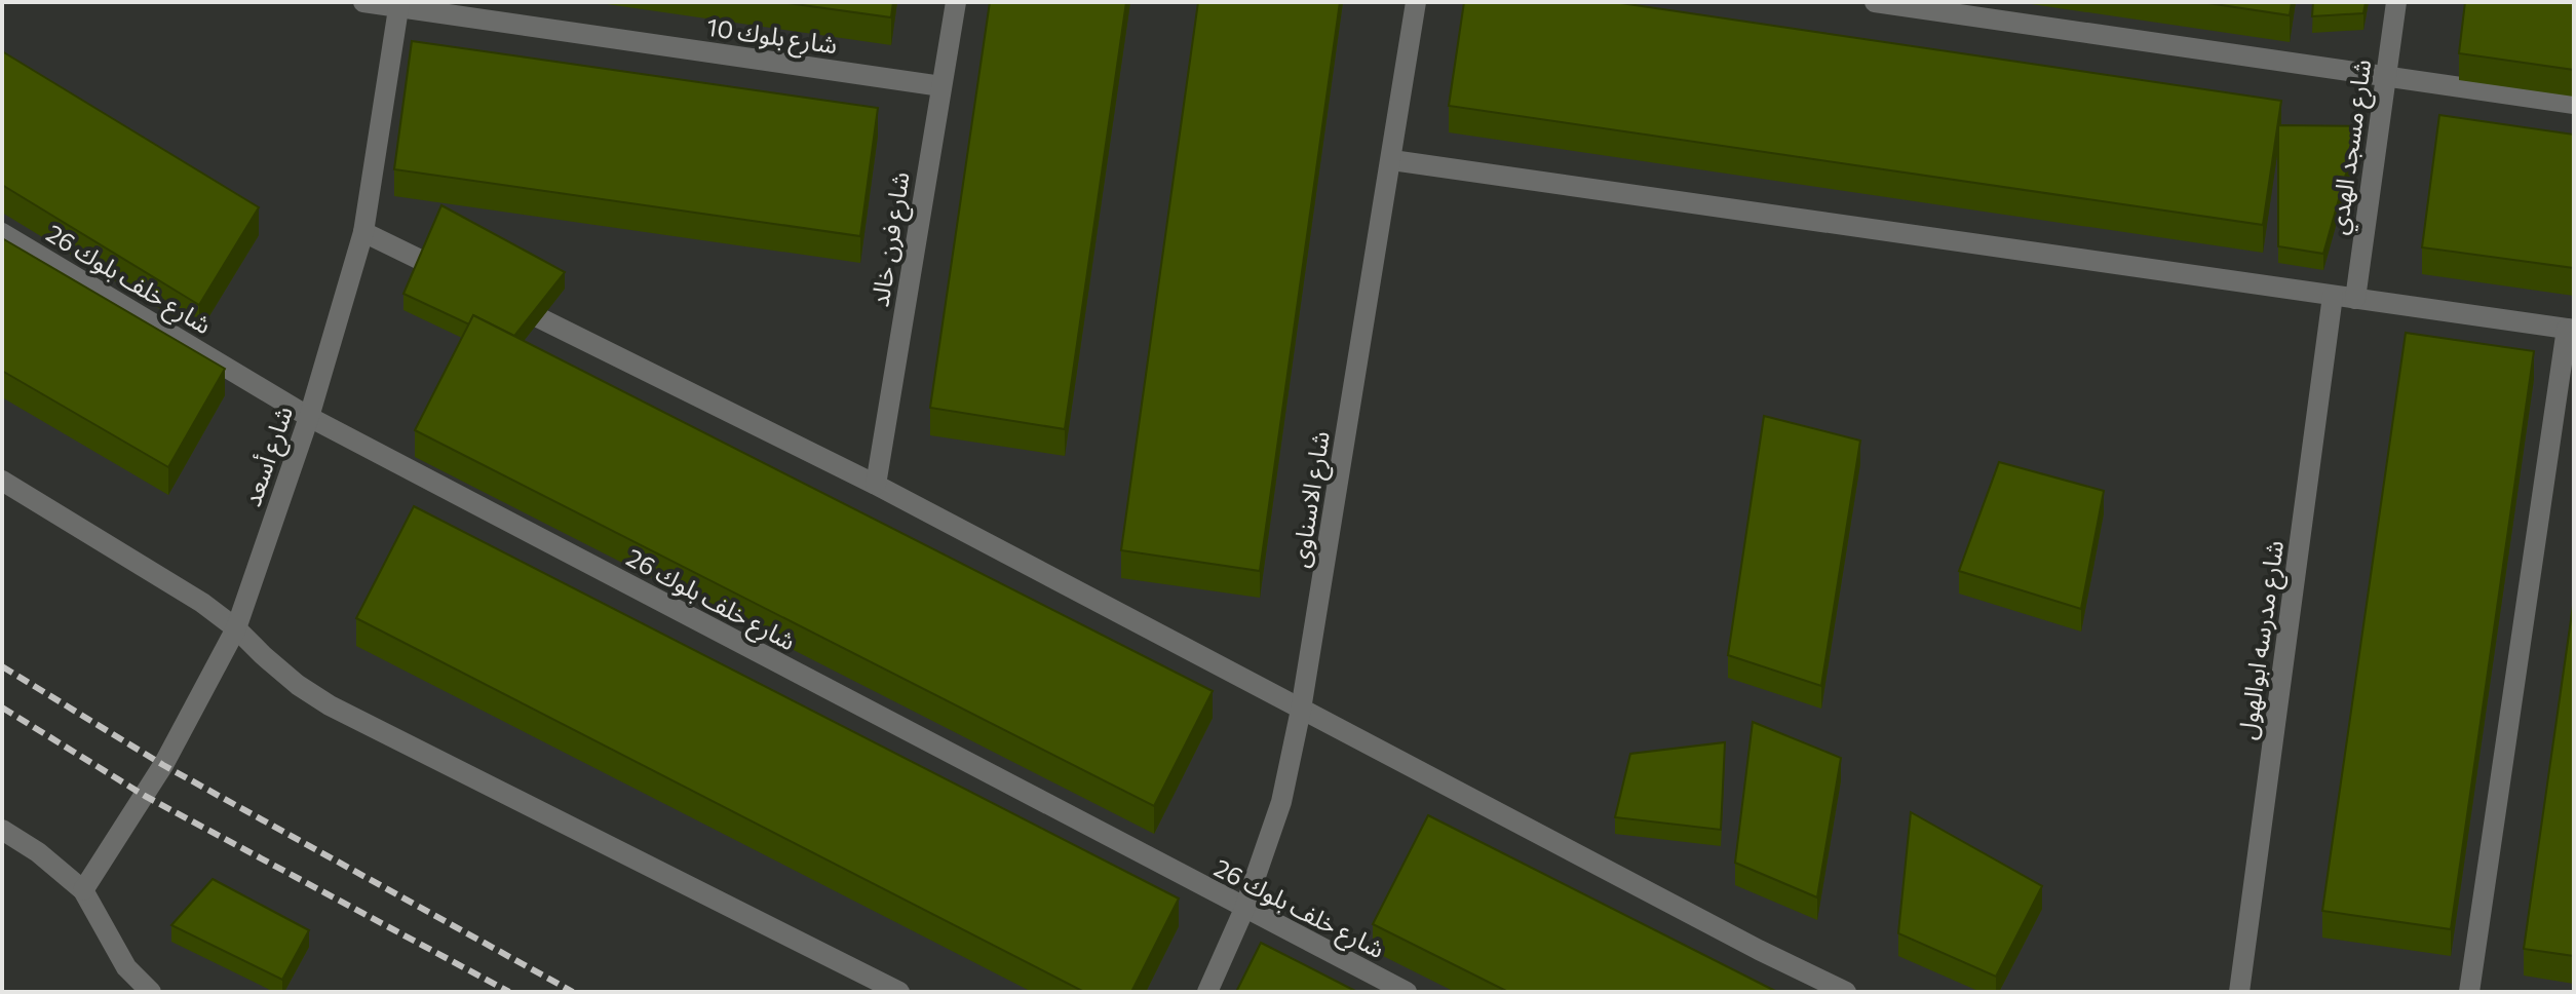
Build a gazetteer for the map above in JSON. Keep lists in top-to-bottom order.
{
  "streets": {
    "street": [
      "شارع بلوك 10",
      "شارع مسجد الهدي",
      "شارع فرن خالد",
      "شارع خلف بلوك 26",
      "شارع أسعد",
      "شارع الاسناوى",
      "شارع مدرسه ابوالهول"
    ]
  },
  "crossings": [
    ["شارع بلوك 10", "شارع فرن خالد"],
    ["شارع بلوك 10", "شارع أسعد"],
    ["شارع خلف بلوك 26", "شارع أسعد"],
    ["شارع خلف بلوك 26", "شارع الاسناوى"]
  ]
}
